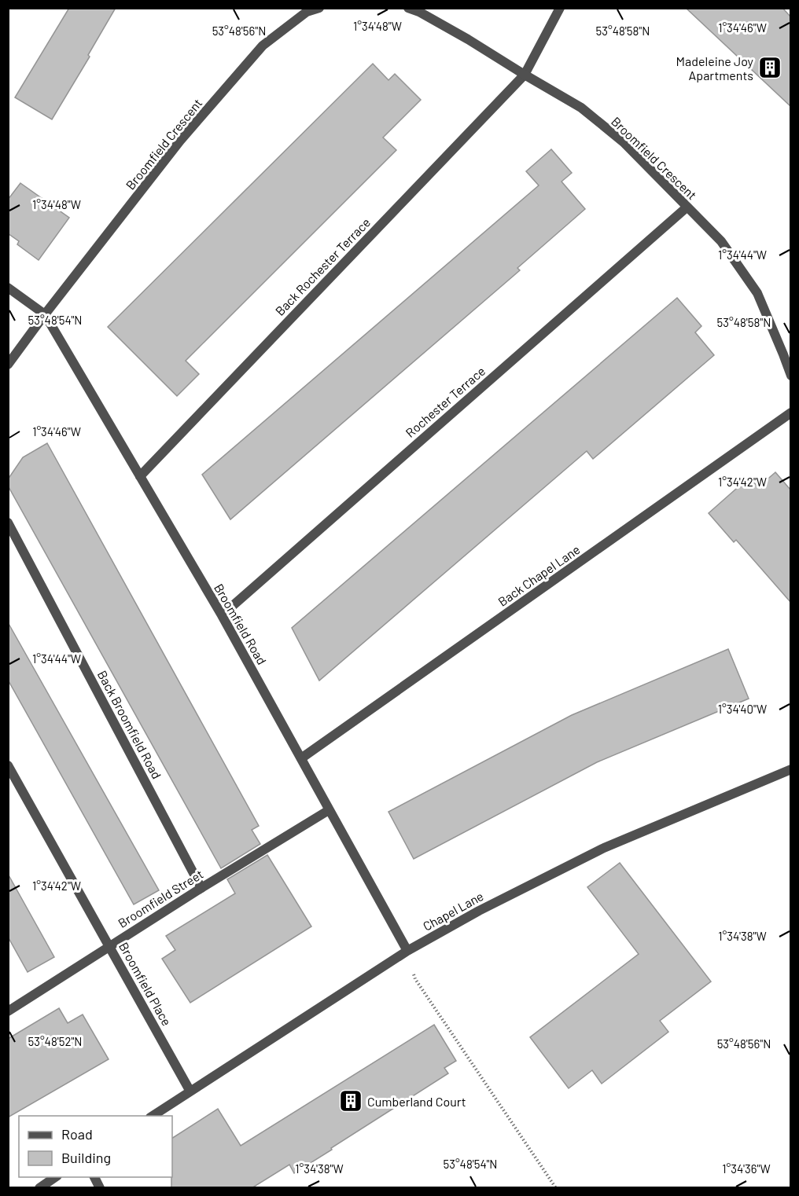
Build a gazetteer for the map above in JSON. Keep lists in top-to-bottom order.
{
  "streets": {
    "street": [
      "Broomfield Crescent",
      "Back Rochester Terrace",
      "Rochester Terrace",
      "Back Chapel Lane",
      "Broomfield Road",
      "Back Broomfield Road",
      "Broomfield Street",
      "Chapel Lane",
      "Broomfield Place"
    ]
  },
  "crossings": [
    ["Broomfield Crescent", "Back Rochester Terrace"],
    ["Broomfield Crescent", "Rochester Terrace"],
    ["Broomfield Crescent", "Broomfield Road"],
    ["Back Rochester Terrace", "Broomfield Road"],
    ["Rochester Terrace", "Broomfield Road"],
    ["Back Chapel Lane", "Broomfield Road"],
    ["Broomfield Road", "Broomfield Street"],
    ["Broomfield Road", "Chapel Lane"],
    ["Back Broomfield Road", "Broomfield Street"],
    ["Broomfield Street", "Broomfield Place"],
    ["Chapel Lane", "Broomfield Place"]
  ],
  "places": {
    "building": ["Madeleine Joy Apartments", "Cumberland Court"]
  },
  "legend": ["Road", "Building"],
  "coordinates": [
    "1°34'48\"W",
    "1°34'46\"W",
    "53°48'56\"N",
    "53°48'58\"N",
    "1°34'44\"W",
    "53°48'54\"N",
    "1°34'42\"W",
    "1°34'40\"W",
    "1°34'38\"W",
    "53°48'52\"N",
    "1°34'36\"W"
  ]
}
